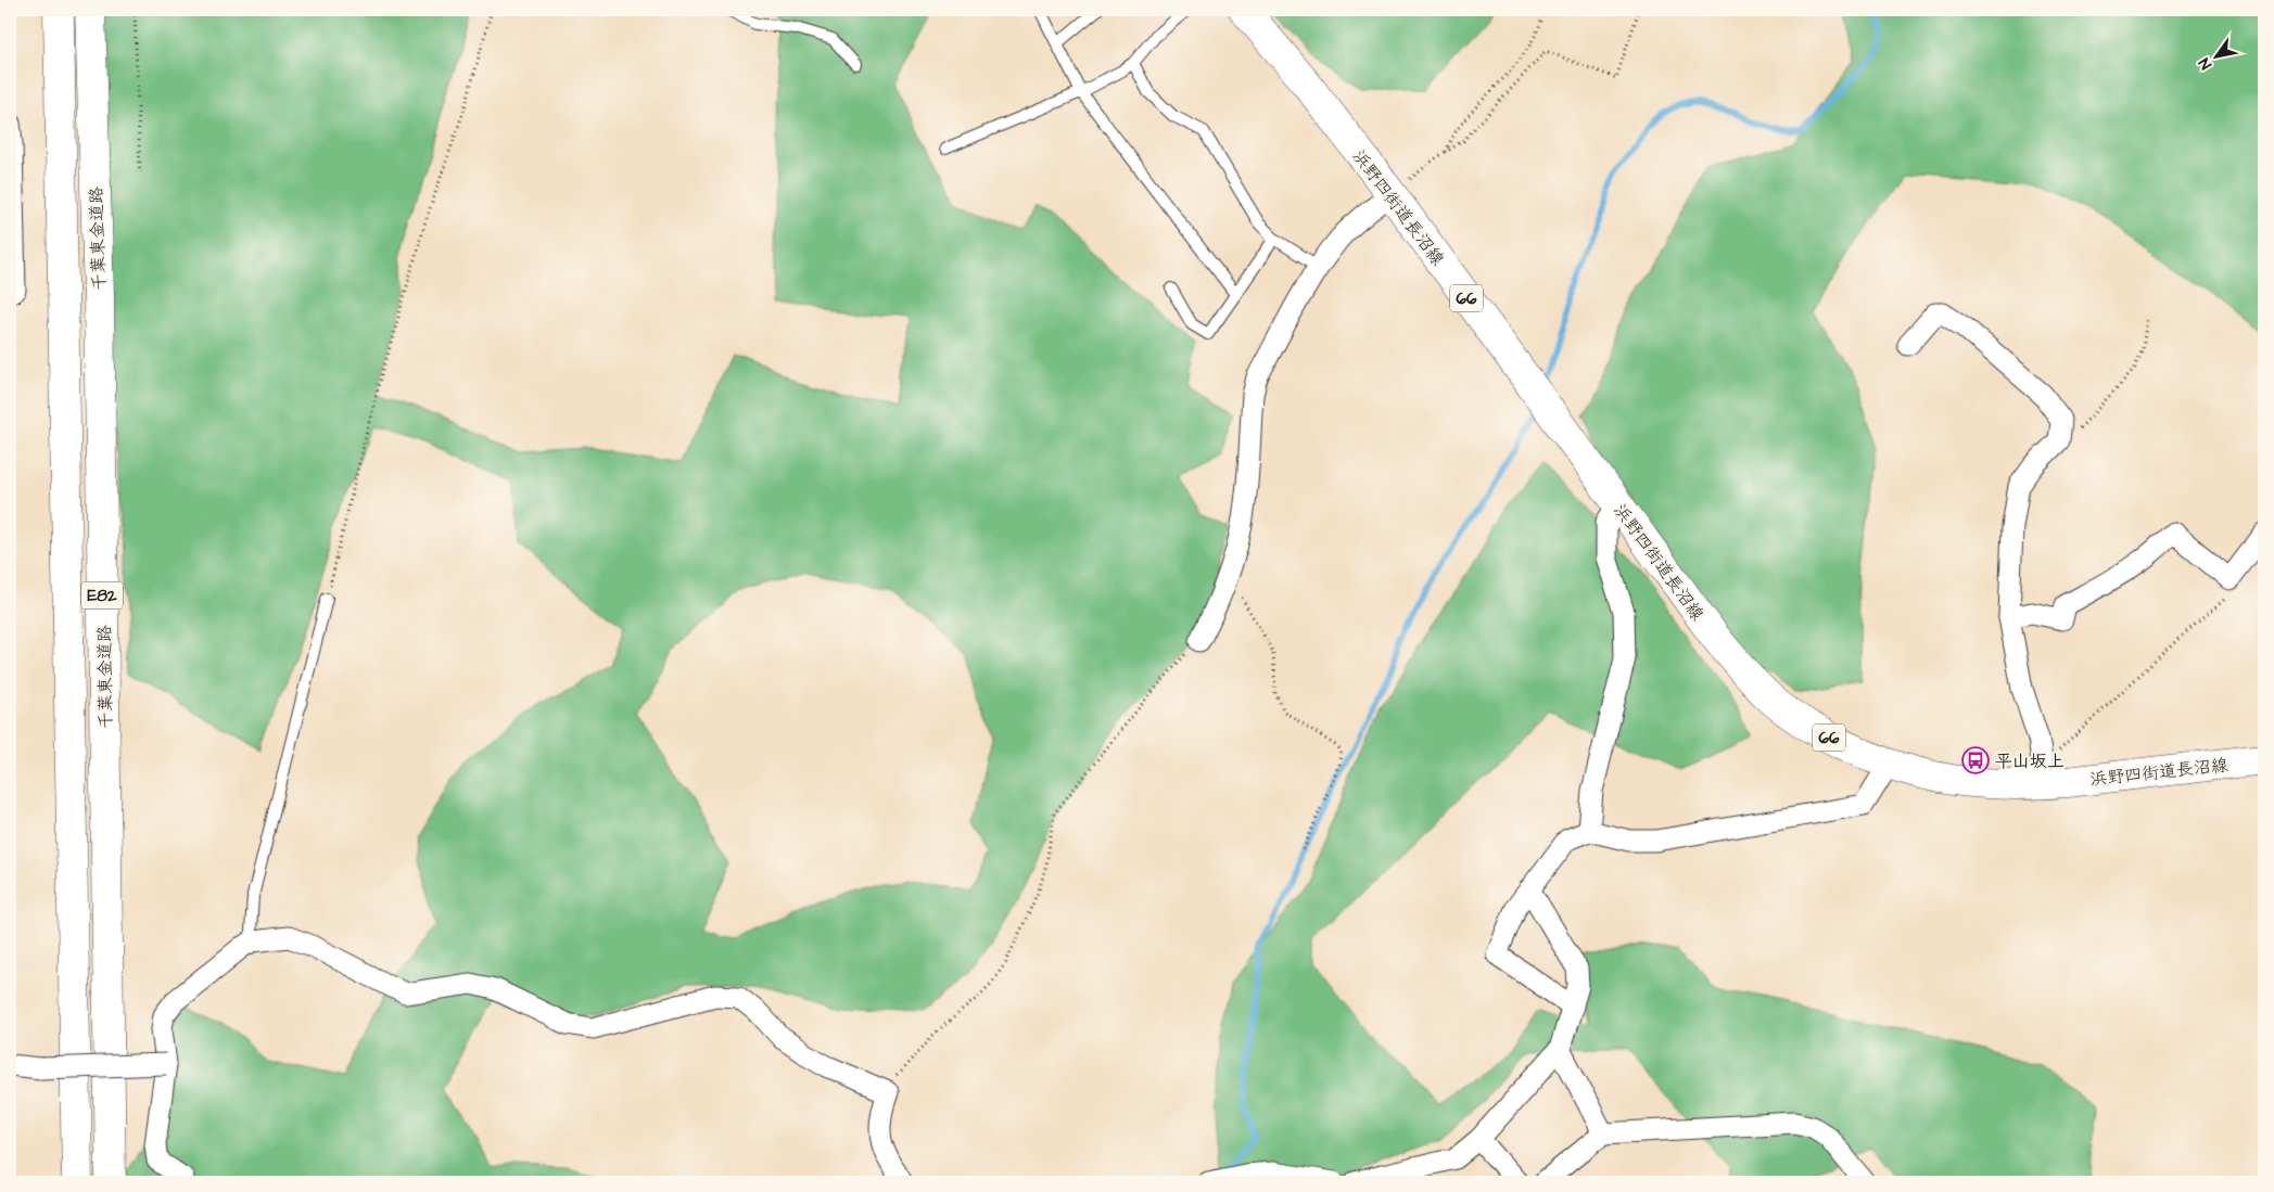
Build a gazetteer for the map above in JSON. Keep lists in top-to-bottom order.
{
  "streets": {
    "main road": [
      "浜野四街道長沼線",
      "千葉東金道路",
      "66",
      "E82"
    ]
  },
  "places": {
    "bus stop": ["平山坂上"]
  },
  "north": "bottom left"
}
